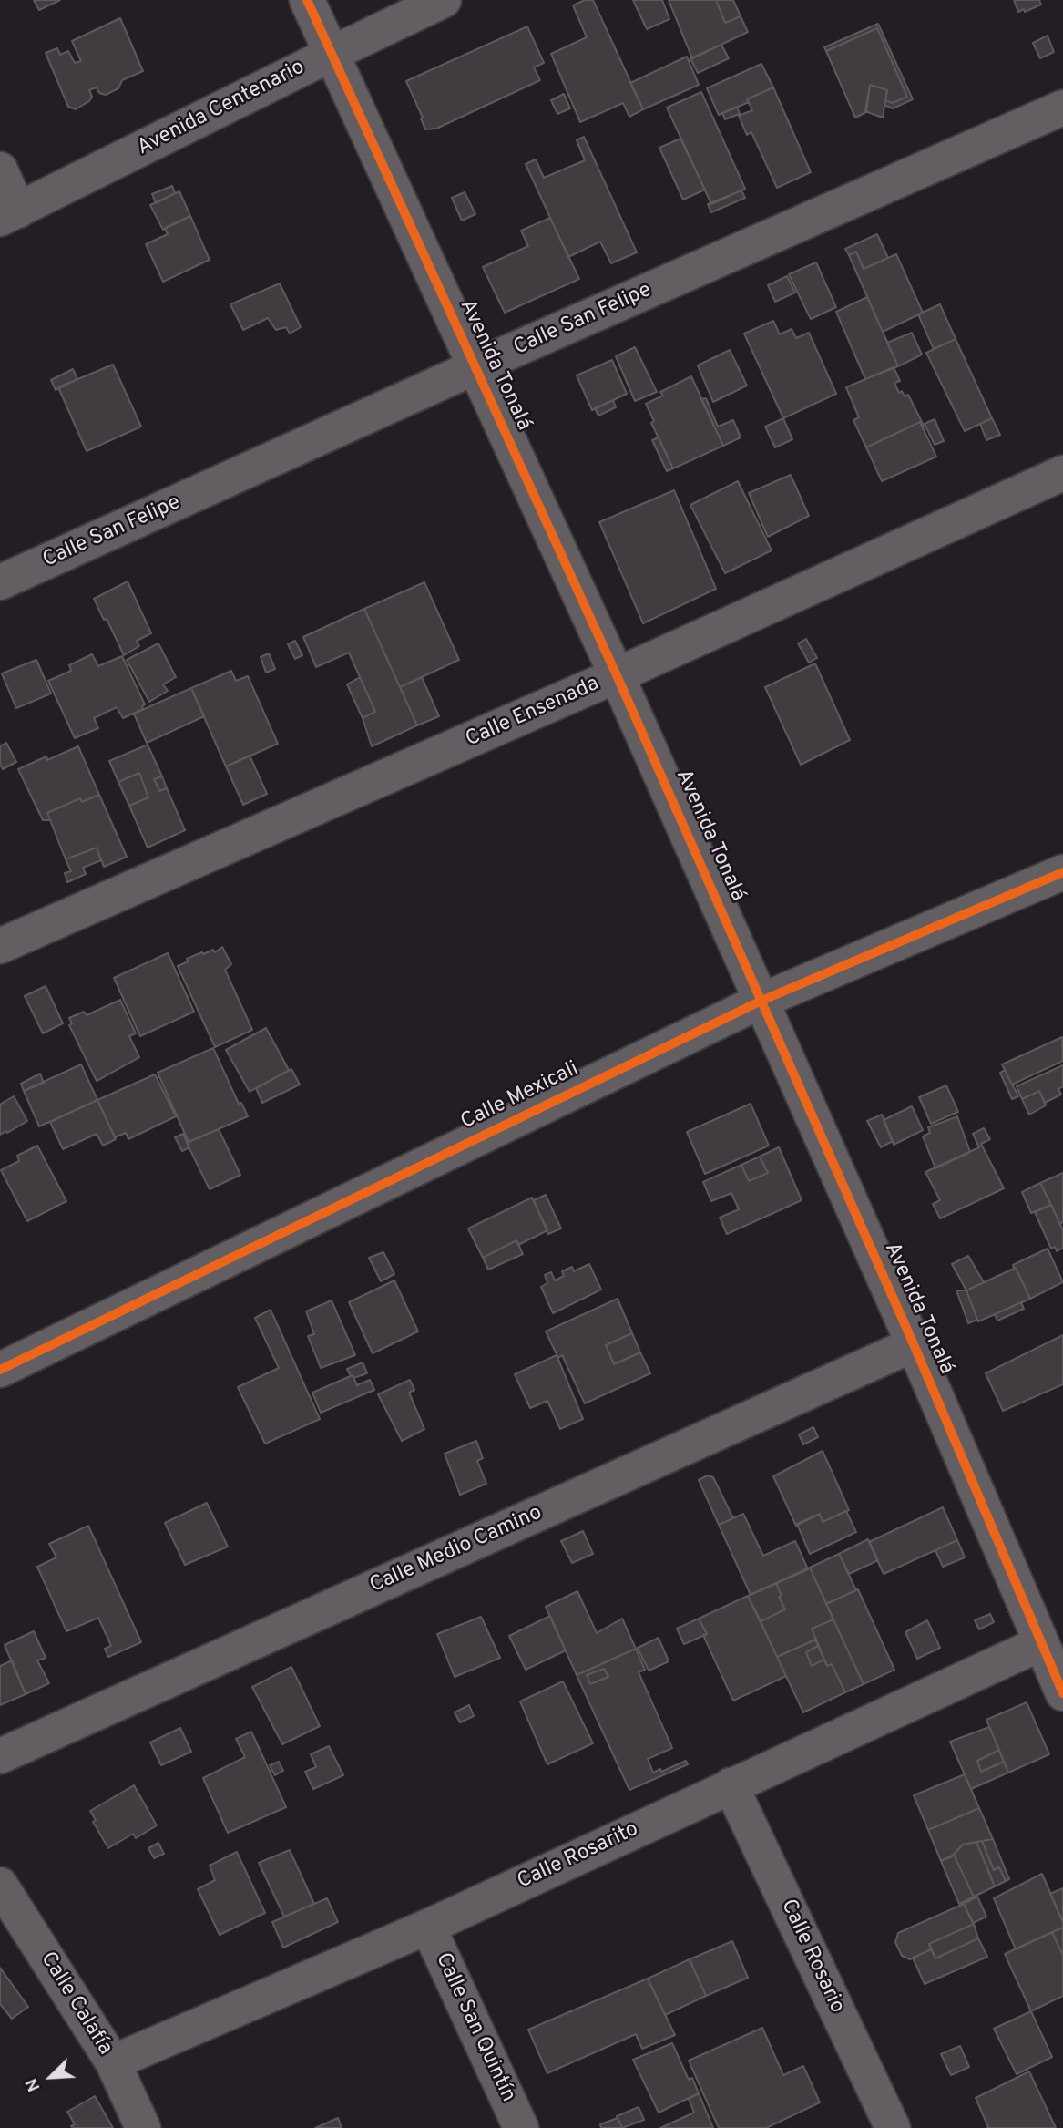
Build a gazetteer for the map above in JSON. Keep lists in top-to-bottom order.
{
  "streets": {
    "street": [
      "Avenida Centenario",
      "Calle San Felipe",
      "Avenida Tonalá",
      "Calle Ensenada",
      "Calle Mexicali",
      "Calle Medio Camino",
      "Calle Rosarito",
      "Calle Rosario",
      "Calle Calafía",
      "Calle San Quintín"
    ]
  },
  "crossings": [
    ["Avenida Centenario", "Avenida Tonalá"],
    ["Calle San Felipe", "Avenida Tonalá"],
    ["Avenida Tonalá", "Calle Ensenada"],
    ["Avenida Tonalá", "Calle Mexicali"],
    ["Avenida Tonalá", "Calle Medio Camino"],
    ["Avenida Tonalá", "Calle Rosarito"],
    ["Calle Rosarito", "Calle Rosario"],
    ["Calle Rosarito", "Calle Calafía"],
    ["Calle Rosarito", "Calle San Quintín"]
  ],
  "north": "bottom left"
}
